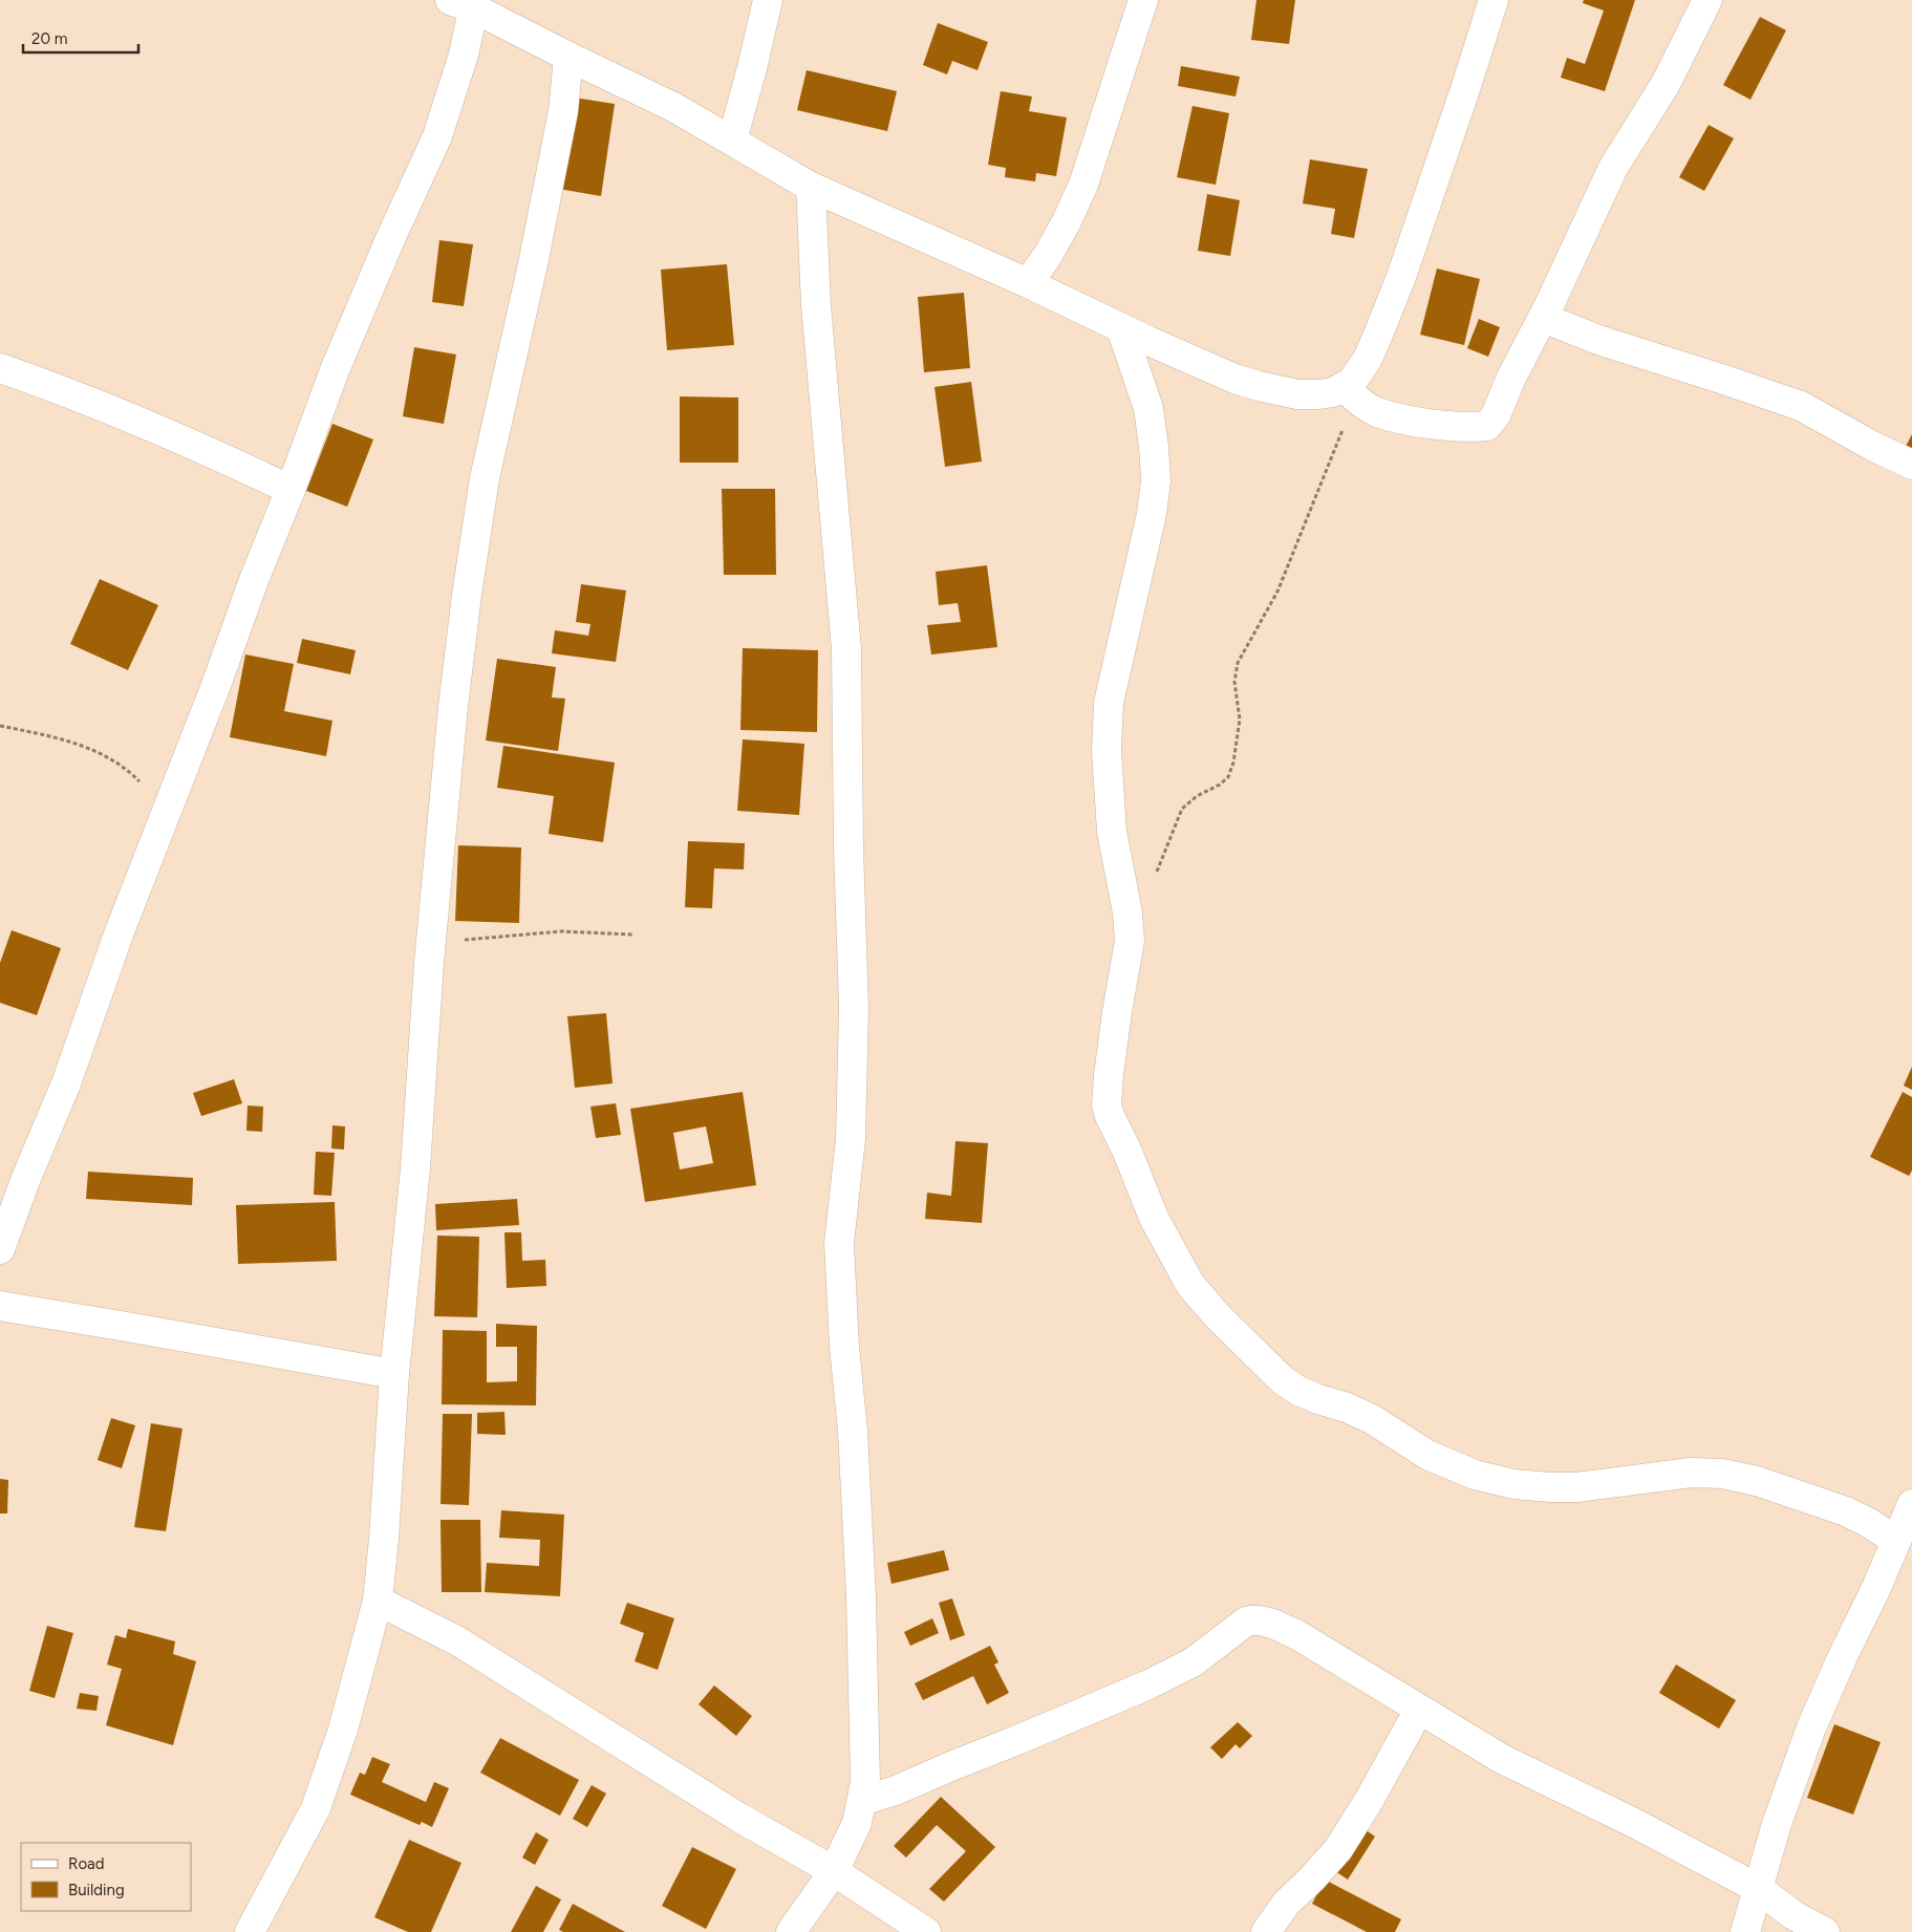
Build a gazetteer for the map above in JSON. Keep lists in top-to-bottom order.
{
  "legend": ["Road", "Building"],
  "scale_bar": "20 m"
}
